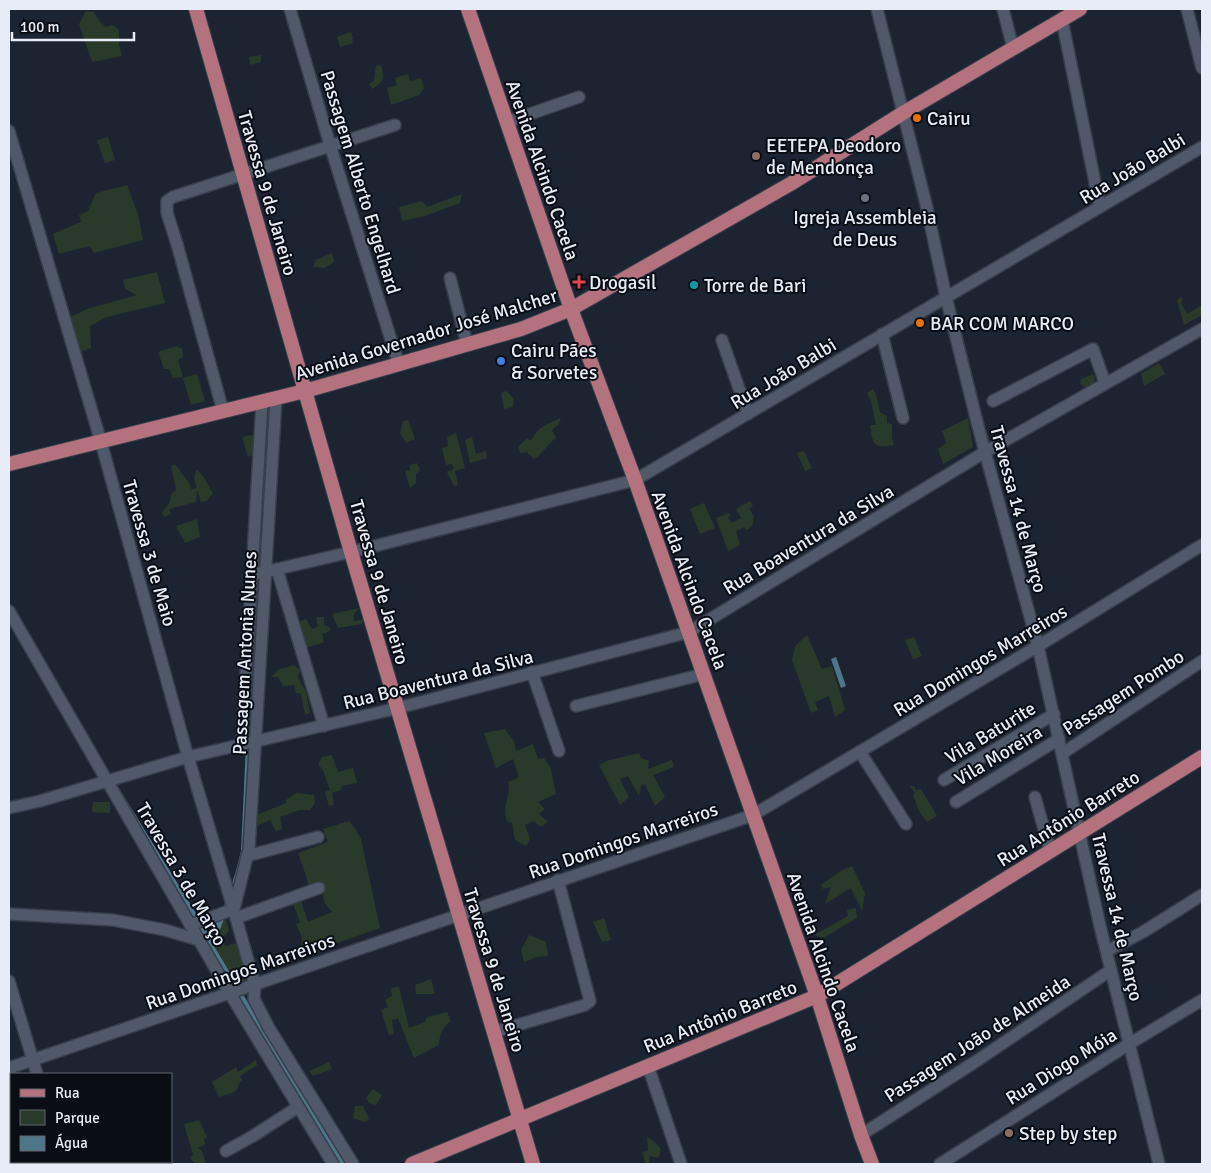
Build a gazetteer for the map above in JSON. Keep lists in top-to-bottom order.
{
  "streets": {
    "main road": [
      "Avenida Alcindo Cacela",
      "Travessa 9 de Janeiro",
      "Avenida Governador José Malcher",
      "Rua Antônio Barreto"
    ],
    "street": [
      "Rua João Balbi",
      "Passagem Alberto Engelhard",
      "Travessa 14 de Março",
      "Rua Boaventura da Silva",
      "Travessa 3 de Maio",
      "Passagem Antonia Nunes",
      "Rua Domingos Marreiros",
      "Passagem Pombo",
      "Vila Baturite",
      "Vila Moreira",
      "Travessa 3 de Março",
      "Passagem João de Almeida",
      "Rua Diogo Móia"
    ]
  },
  "crossings": [
    ["Rua João Balbi", "Avenida Alcindo Cacela"],
    ["Rua João Balbi", "Travessa 9 de Janeiro"],
    ["Rua João Balbi", "Travessa 14 de Março"],
    ["Rua João Balbi", "Passagem Antonia Nunes"],
    ["Avenida Alcindo Cacela", "Avenida Governador José Malcher"],
    ["Avenida Alcindo Cacela", "Rua Boaventura da Silva"],
    ["Avenida Alcindo Cacela", "Rua Domingos Marreiros"],
    ["Avenida Alcindo Cacela", "Rua Antônio Barreto"],
    ["Avenida Alcindo Cacela", "Passagem João de Almeida"],
    ["Passagem Alberto Engelhard", "Avenida Governador José Malcher"],
    ["Travessa 9 de Janeiro", "Avenida Governador José Malcher"],
    ["Travessa 9 de Janeiro", "Rua Boaventura da Silva"],
    ["Travessa 9 de Janeiro", "Rua Domingos Marreiros"],
    ["Travessa 9 de Janeiro", "Rua Antônio Barreto"],
    ["Avenida Governador José Malcher", "Travessa 14 de Março"],
    ["Avenida Governador José Malcher", "Travessa 3 de Maio"],
    ["Avenida Governador José Malcher", "Passagem Antonia Nunes"],
    ["Travessa 14 de Março", "Rua Boaventura da Silva"],
    ["Travessa 14 de Março", "Rua Domingos Marreiros"],
    ["Travessa 14 de Março", "Passagem Pombo"],
    ["Travessa 14 de Março", "Vila Baturite"],
    ["Travessa 14 de Março", "Vila Moreira"],
    ["Travessa 14 de Março", "Rua Antônio Barreto"],
    ["Travessa 14 de Março", "Passagem João de Almeida"],
    ["Travessa 14 de Março", "Rua Diogo Móia"],
    ["Rua Boaventura da Silva", "Passagem Antonia Nunes"],
    ["Travessa 3 de Maio", "Passagem Antonia Nunes"],
    ["Travessa 3 de Maio", "Rua Domingos Marreiros"],
    ["Rua Domingos Marreiros", "Travessa 3 de Março"]
  ],
  "places": {
    "other": [
      "Cairu",
      "EETEPA Deodoro de Mendonça",
      "Igreja Assembleia de Deus",
      "Torre de Bari",
      "BAR COM MARCO",
      "Cairu Pães & Sorvetes",
      "Step by step"
    ],
    "health": ["Drogasil"]
  },
  "legend": ["Rua", "Parque", "Água"],
  "scale_bar": "100 m"
}
